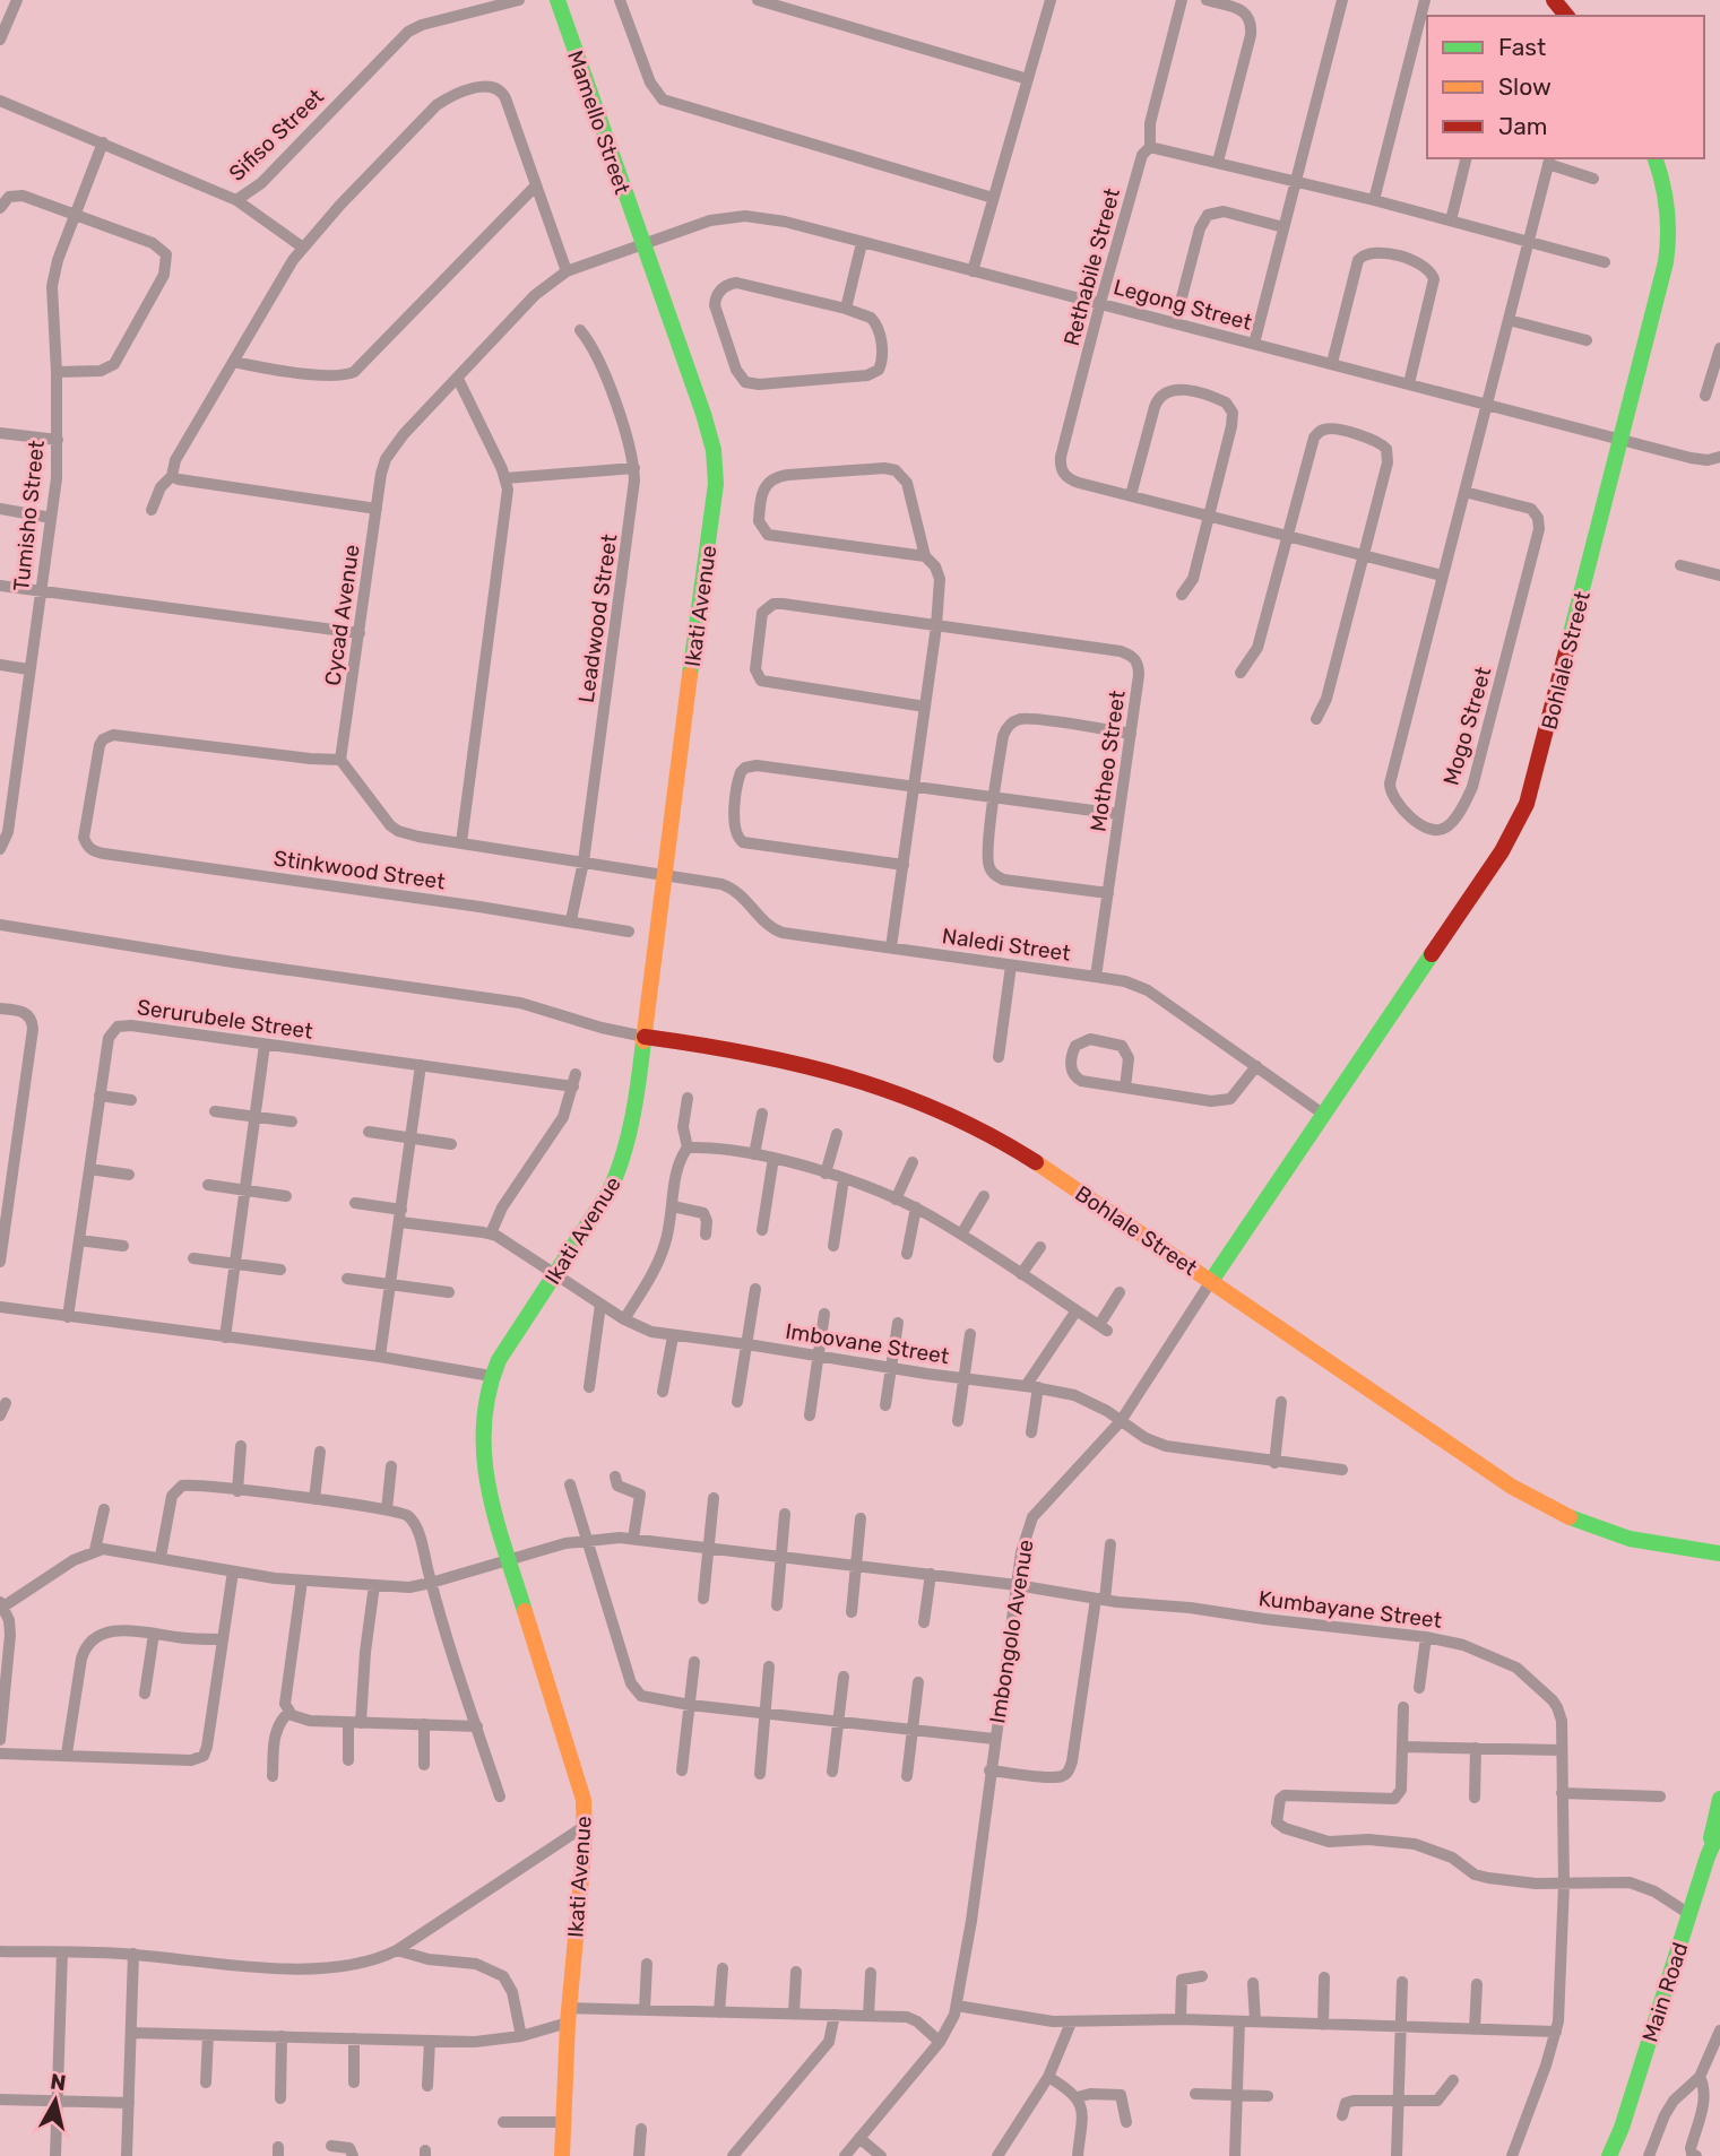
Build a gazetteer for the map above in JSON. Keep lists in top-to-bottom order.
{
  "streets": {
    "street": [
      "Mamello Street",
      "Sifiso Street",
      "Rethabile Street",
      "Legong Street",
      "Tumisho Street",
      "Ikati Avenue",
      "Cycad Avenue",
      "Leadwood Street",
      "Bohlale Street",
      "Mogo Street",
      "Motheo Street",
      "Stinkwood Street",
      "Naledi Street",
      "Serurubele Street",
      "Imbovane Street",
      "Kumbayane Street",
      "Imbongolo Avenue",
      "Main Road"
    ]
  },
  "crossings": [
    ["Mamello Street", "Legong Street"],
    ["Mamello Street", "Ikati Avenue"],
    ["Mamello Street", "Cycad Avenue"],
    ["Sifiso Street", "Tumisho Street"],
    ["Rethabile Street", "Legong Street"],
    ["Rethabile Street", "Mogo Street"],
    ["Legong Street", "Ikati Avenue"],
    ["Legong Street", "Cycad Avenue"],
    ["Legong Street", "Bohlale Street"],
    ["Legong Street", "Mogo Street"],
    ["Ikati Avenue", "Cycad Avenue"],
    ["Ikati Avenue", "Bohlale Street"],
    ["Ikati Avenue", "Naledi Street"],
    ["Ikati Avenue", "Imbovane Street"],
    ["Ikati Avenue", "Kumbayane Street"],
    ["Cycad Avenue", "Stinkwood Street"],
    ["Leadwood Street", "Stinkwood Street"],
    ["Bohlale Street", "Naledi Street"],
    ["Bohlale Street", "Imbongolo Avenue"],
    ["Motheo Street", "Naledi Street"],
    ["Naledi Street", "Imbongolo Avenue"],
    ["Imbovane Street", "Imbongolo Avenue"],
    ["Kumbayane Street", "Imbongolo Avenue"]
  ],
  "legend": ["Fast", "Slow", "Jam"],
  "north": "top"
}
